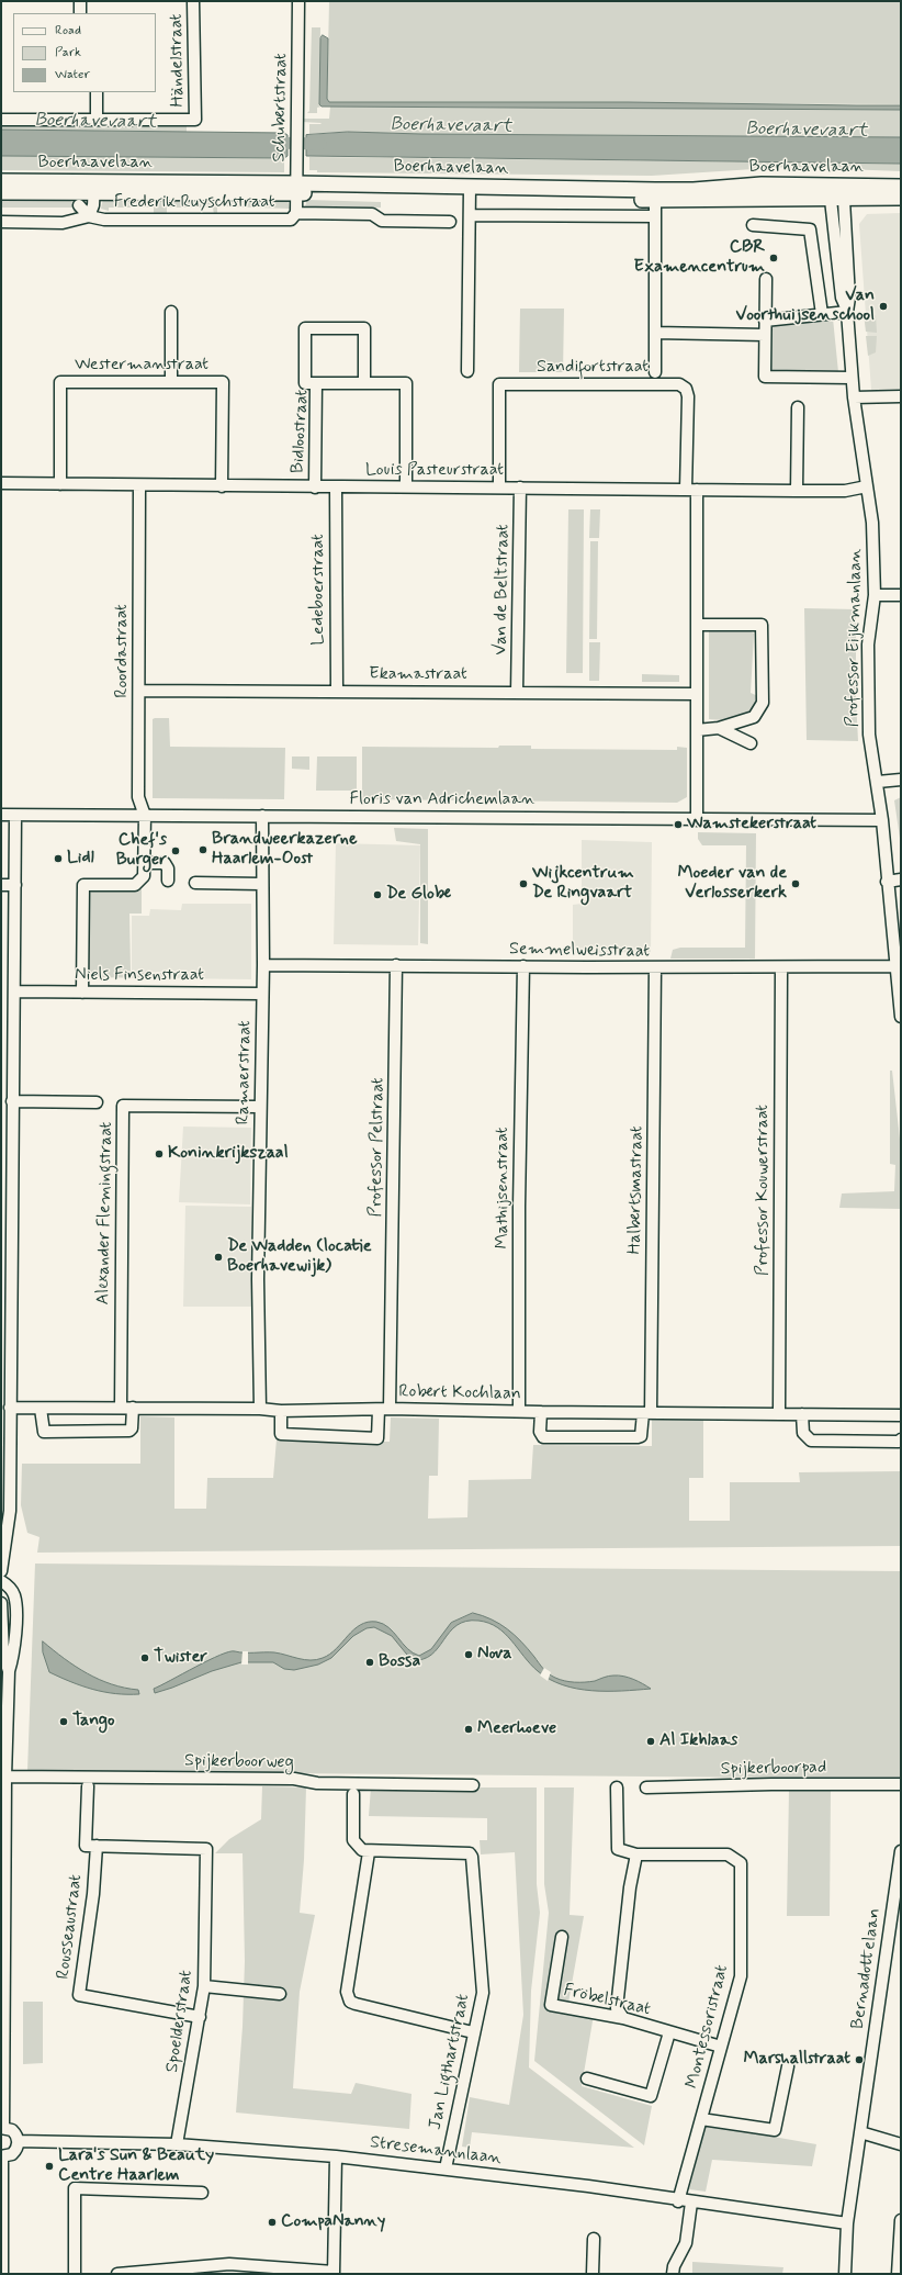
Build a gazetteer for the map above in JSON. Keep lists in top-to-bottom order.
{
  "streets": {
    "main road": ["Boerhaavelaan"],
    "street": [
      "Händelstraat",
      "Schubertstraat",
      "Frederik Ruyschstraat",
      "Westermanstraat",
      "Sandifortstraat",
      "Bidloostraat",
      "Louis Pasteurstraat",
      "Ledeboerstraat",
      "Van de Beltstraat",
      "Professor Eijkmanlaan",
      "Roordastraat",
      "Ekamastraat",
      "Floris van Adrichemlaan",
      "Semmelweisstraat",
      "Niels Finsenstraat",
      "Ramaerstraat",
      "Professor Pelstraat",
      "Mathijsenstraat",
      "Halbertsmastraat",
      "Professor Kouwerstraat",
      "Alexander Flemingstraat",
      "Robert Kochlaan",
      "Spijkerboorweg",
      "Spijkerboorpad",
      "Rousseaustraat",
      "Bernadottelaan",
      "Fröbelstraat",
      "Spoelderstraat",
      "Montessoristraat",
      "Jan Ligthartstraat",
      "Stresemannlaan"
    ]
  },
  "crossings": [
    ["Schubertstraat", "Boerhaavelaan"],
    ["Schubertstraat", "Frederik Ruyschstraat"],
    ["Boerhaavelaan", "Frederik Ruyschstraat"],
    ["Boerhaavelaan", "Professor Eijkmanlaan"],
    ["Westermanstraat", "Louis Pasteurstraat"],
    ["Sandifortstraat", "Louis Pasteurstraat"],
    ["Bidloostraat", "Louis Pasteurstraat"],
    ["Louis Pasteurstraat", "Ledeboerstraat"],
    ["Louis Pasteurstraat", "Van de Beltstraat"],
    ["Louis Pasteurstraat", "Professor Eijkmanlaan"],
    ["Louis Pasteurstraat", "Roordastraat"],
    ["Ledeboerstraat", "Ekamastraat"],
    ["Van de Beltstraat", "Ekamastraat"],
    ["Professor Eijkmanlaan", "Floris van Adrichemlaan"],
    ["Professor Eijkmanlaan", "Semmelweisstraat"],
    ["Roordastraat", "Ekamastraat"],
    ["Roordastraat", "Floris van Adrichemlaan"],
    ["Roordastraat", "Niels Finsenstraat"],
    ["Floris van Adrichemlaan", "Ramaerstraat"],
    ["Semmelweisstraat", "Ramaerstraat"],
    ["Semmelweisstraat", "Professor Pelstraat"],
    ["Semmelweisstraat", "Mathijsenstraat"],
    ["Semmelweisstraat", "Halbertsmastraat"],
    ["Semmelweisstraat", "Professor Kouwerstraat"],
    ["Niels Finsenstraat", "Ramaerstraat"],
    ["Ramaerstraat", "Alexander Flemingstraat"],
    ["Ramaerstraat", "Robert Kochlaan"],
    ["Professor Pelstraat", "Robert Kochlaan"],
    ["Mathijsenstraat", "Robert Kochlaan"],
    ["Halbertsmastraat", "Robert Kochlaan"],
    ["Professor Kouwerstraat", "Robert Kochlaan"],
    ["Alexander Flemingstraat", "Robert Kochlaan"],
    ["Rousseaustraat", "Spoelderstraat"],
    ["Bernadottelaan", "Stresemannlaan"],
    ["Fröbelstraat", "Montessoristraat"],
    ["Spoelderstraat", "Stresemannlaan"],
    ["Montessoristraat", "Stresemannlaan"],
    ["Jan Ligthartstraat", "Stresemannlaan"]
  ],
  "water": ["Boerhavevaart"],
  "places": [
    "CBR Examencentrum",
    "Van Voorthuijsenschool",
    "Wamstekerstraat",
    "Brandweerkazerne Haarlem-Oost",
    "Chef's Burger",
    "Lidl",
    "Wijkcentrum De Ringvaart",
    "Moeder van de Verlosserkerk",
    "De Globe",
    "Koninkrijkszaal",
    "De Wadden (locatie Boerhavewijk)",
    "Nova",
    "Twister",
    "Bossa",
    "Tango",
    "Meerhoeve",
    "Al Ikhlaas",
    "Marshallstraat",
    "Lara's Sun & Beauty Centre Haarlem",
    "CompaNanny"
  ],
  "legend": ["Road", "Park", "Water"]
}
